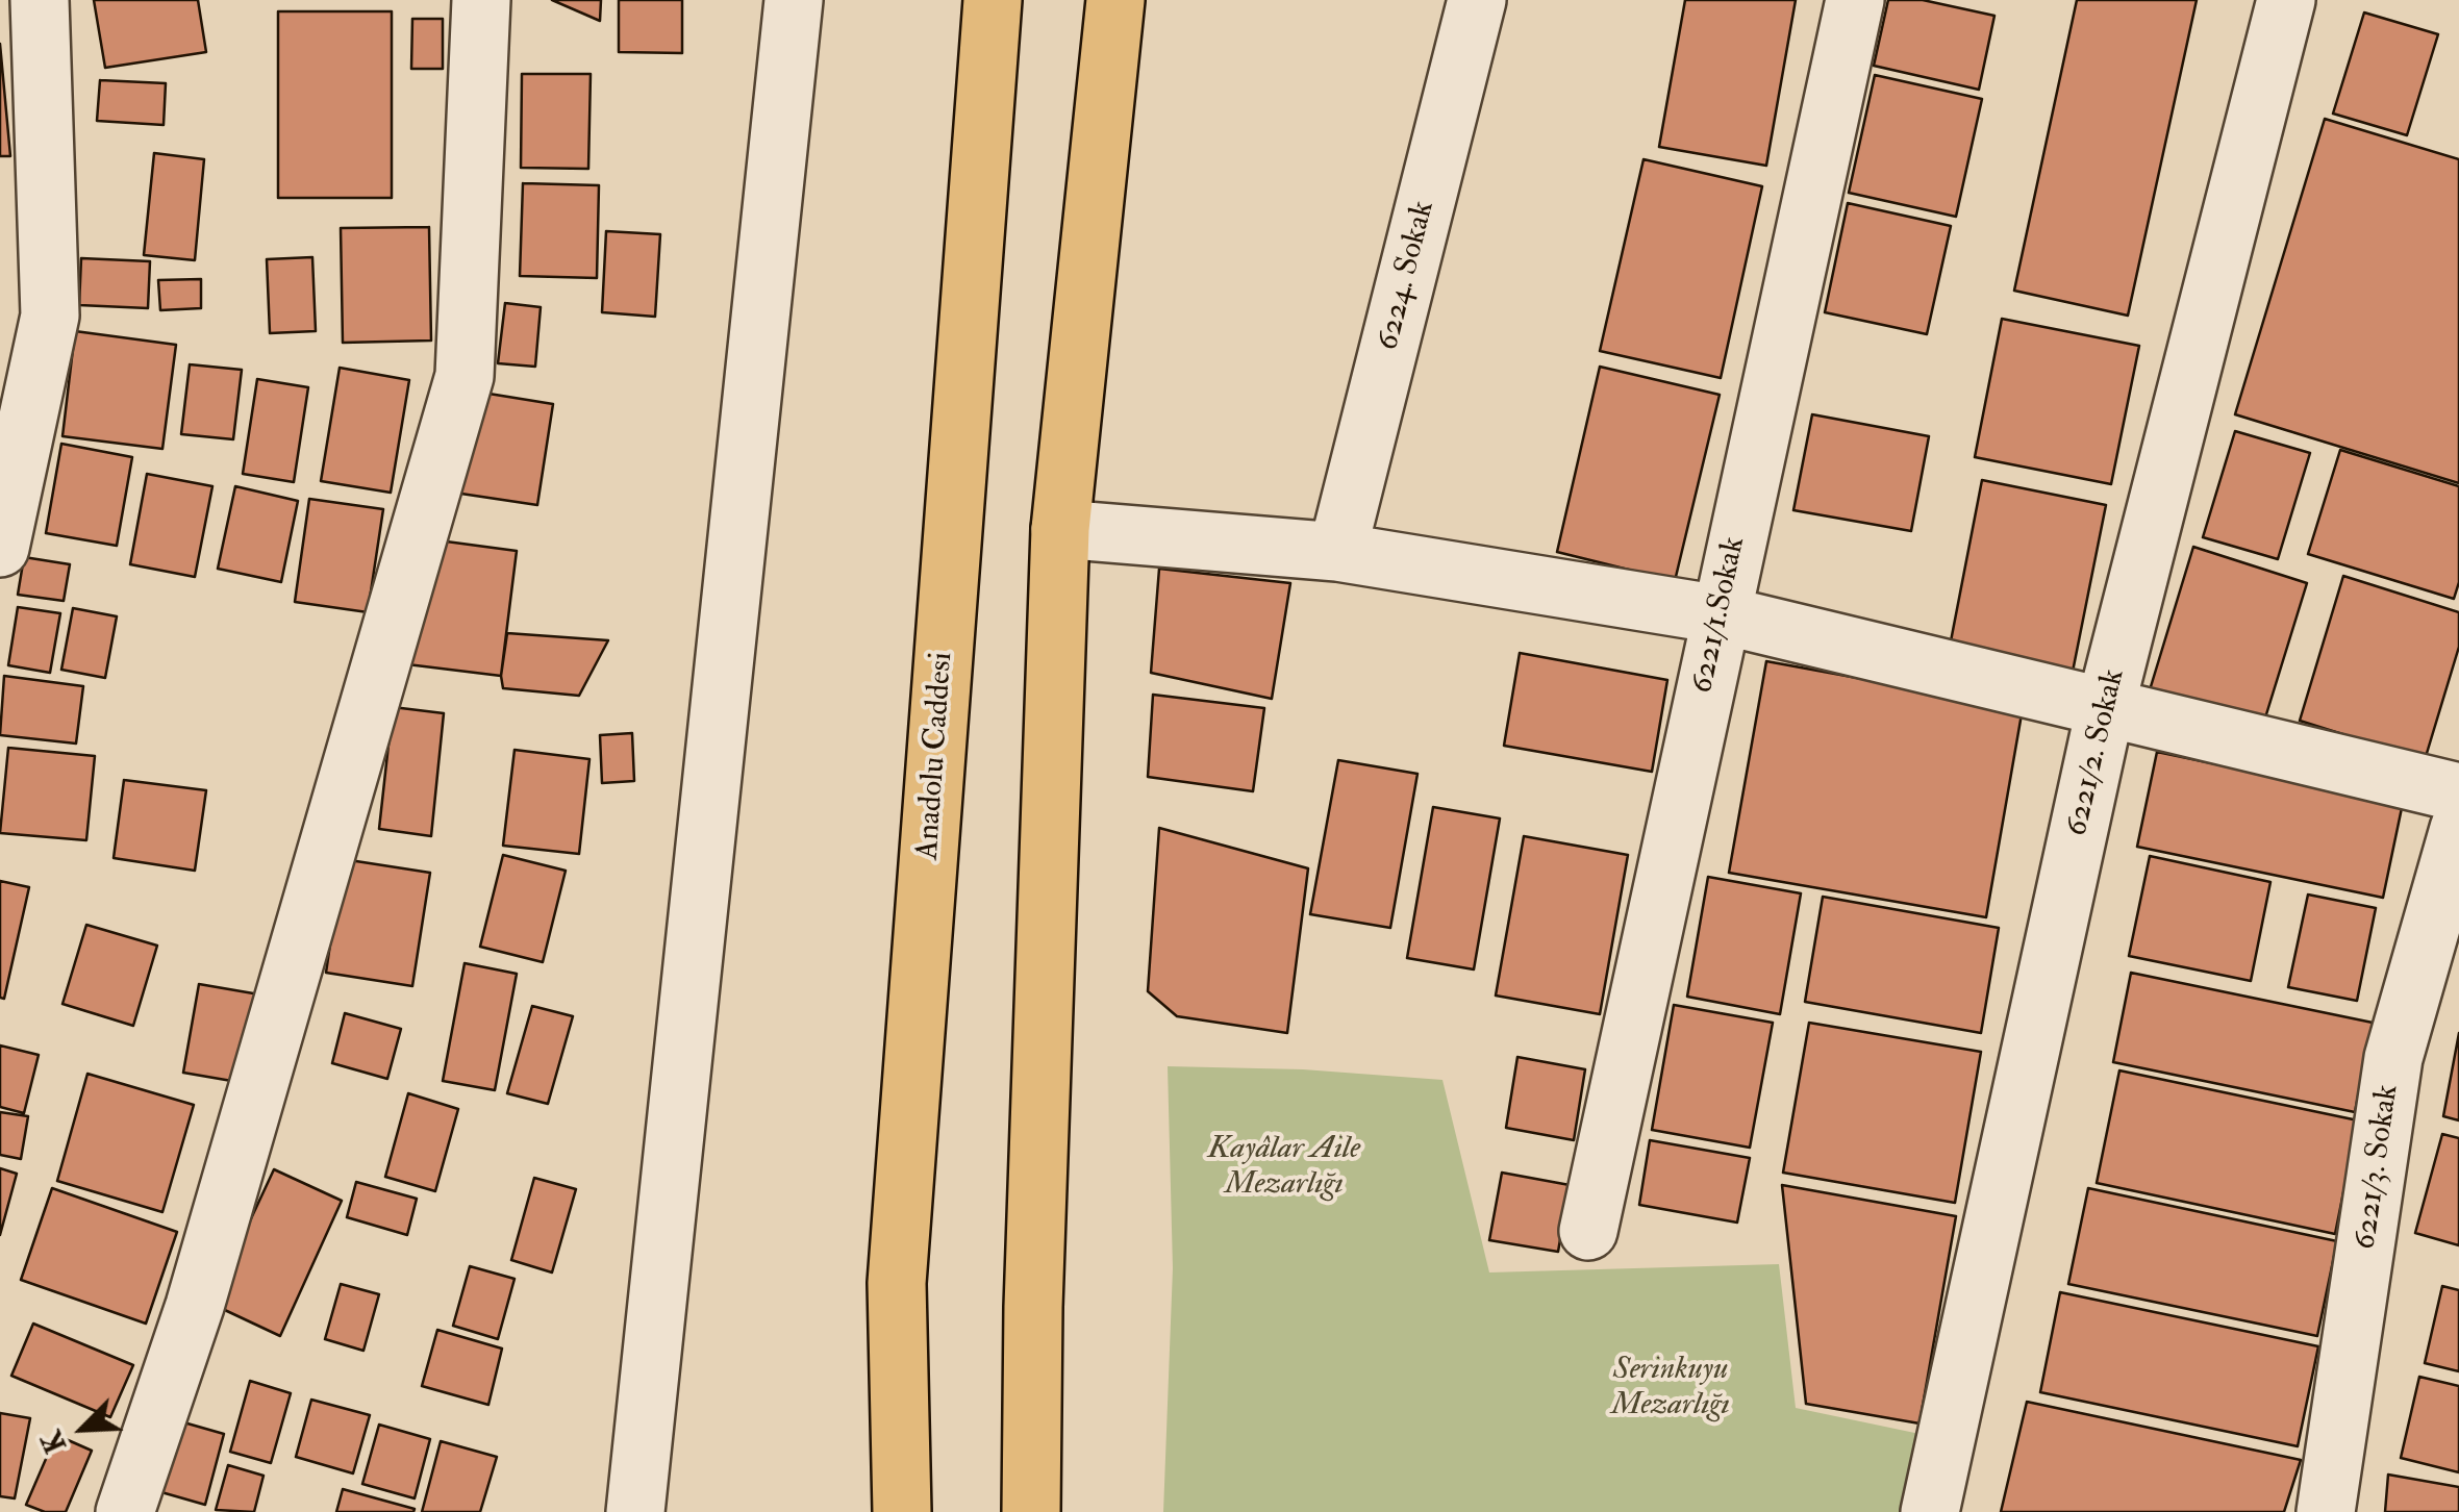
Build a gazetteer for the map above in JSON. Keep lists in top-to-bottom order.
{
  "streets": {
    "highway": ["Anadolu Caddesi"],
    "street": [
      "6224. Sokak",
      "6221/1.Sokak",
      "6221/2. Sokak",
      "6221/3. Sokak"
    ]
  },
  "parks": ["Kayâlar Aile Mezarlığı", "Serinkuyu Mezarlığı"],
  "north": "bottom left"
}
